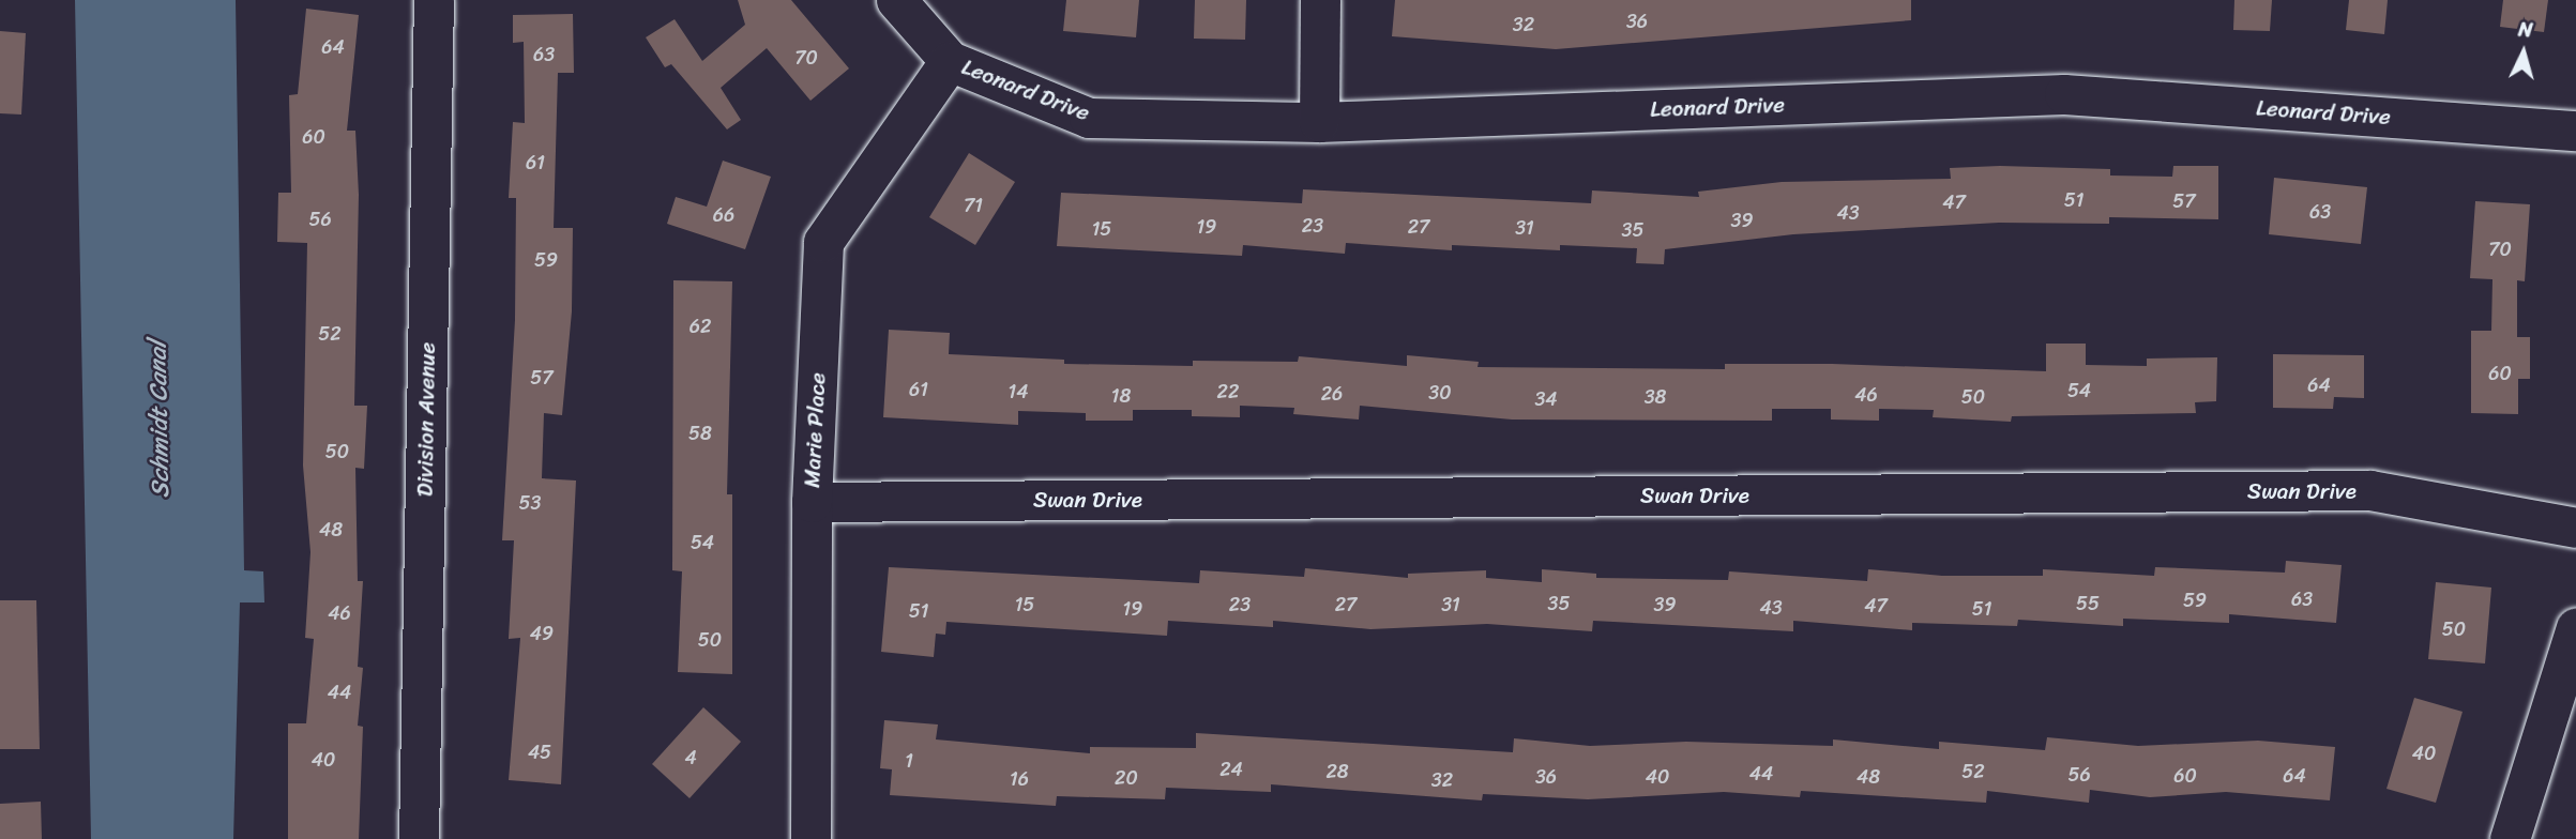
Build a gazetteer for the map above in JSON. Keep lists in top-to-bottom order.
{
  "streets": {
    "street": [
      "Leonard Drive",
      "Division Avenue",
      "Marie Place",
      "Swan Drive"
    ]
  },
  "crossings": [
    ["Leonard Drive", "Marie Place"],
    ["Marie Place", "Swan Drive"]
  ],
  "water": ["Schmidt Canal"],
  "house_numbers": [
    "36",
    "32",
    "64",
    "63",
    "70",
    "60",
    "61",
    "51",
    "57",
    "47",
    "71",
    "63",
    "43",
    "66",
    "56",
    "39",
    "23",
    "19",
    "27",
    "31",
    "15",
    "35",
    "70",
    "59",
    "62",
    "52",
    "60",
    "57",
    "64",
    "61",
    "54",
    "14",
    "22",
    "30",
    "26",
    "46",
    "18",
    "38",
    "50",
    "34",
    "58",
    "50",
    "53",
    "48",
    "54",
    "63",
    "59",
    "35",
    "55",
    "15",
    "23",
    "27",
    "31",
    "39",
    "47",
    "43",
    "19",
    "51",
    "51",
    "46",
    "50",
    "49",
    "50",
    "44",
    "45",
    "40",
    "4",
    "40",
    "1",
    "24",
    "28",
    "52",
    "44",
    "56",
    "60",
    "64",
    "36",
    "40",
    "48",
    "20",
    "16",
    "32"
  ],
  "north": "top"
}
